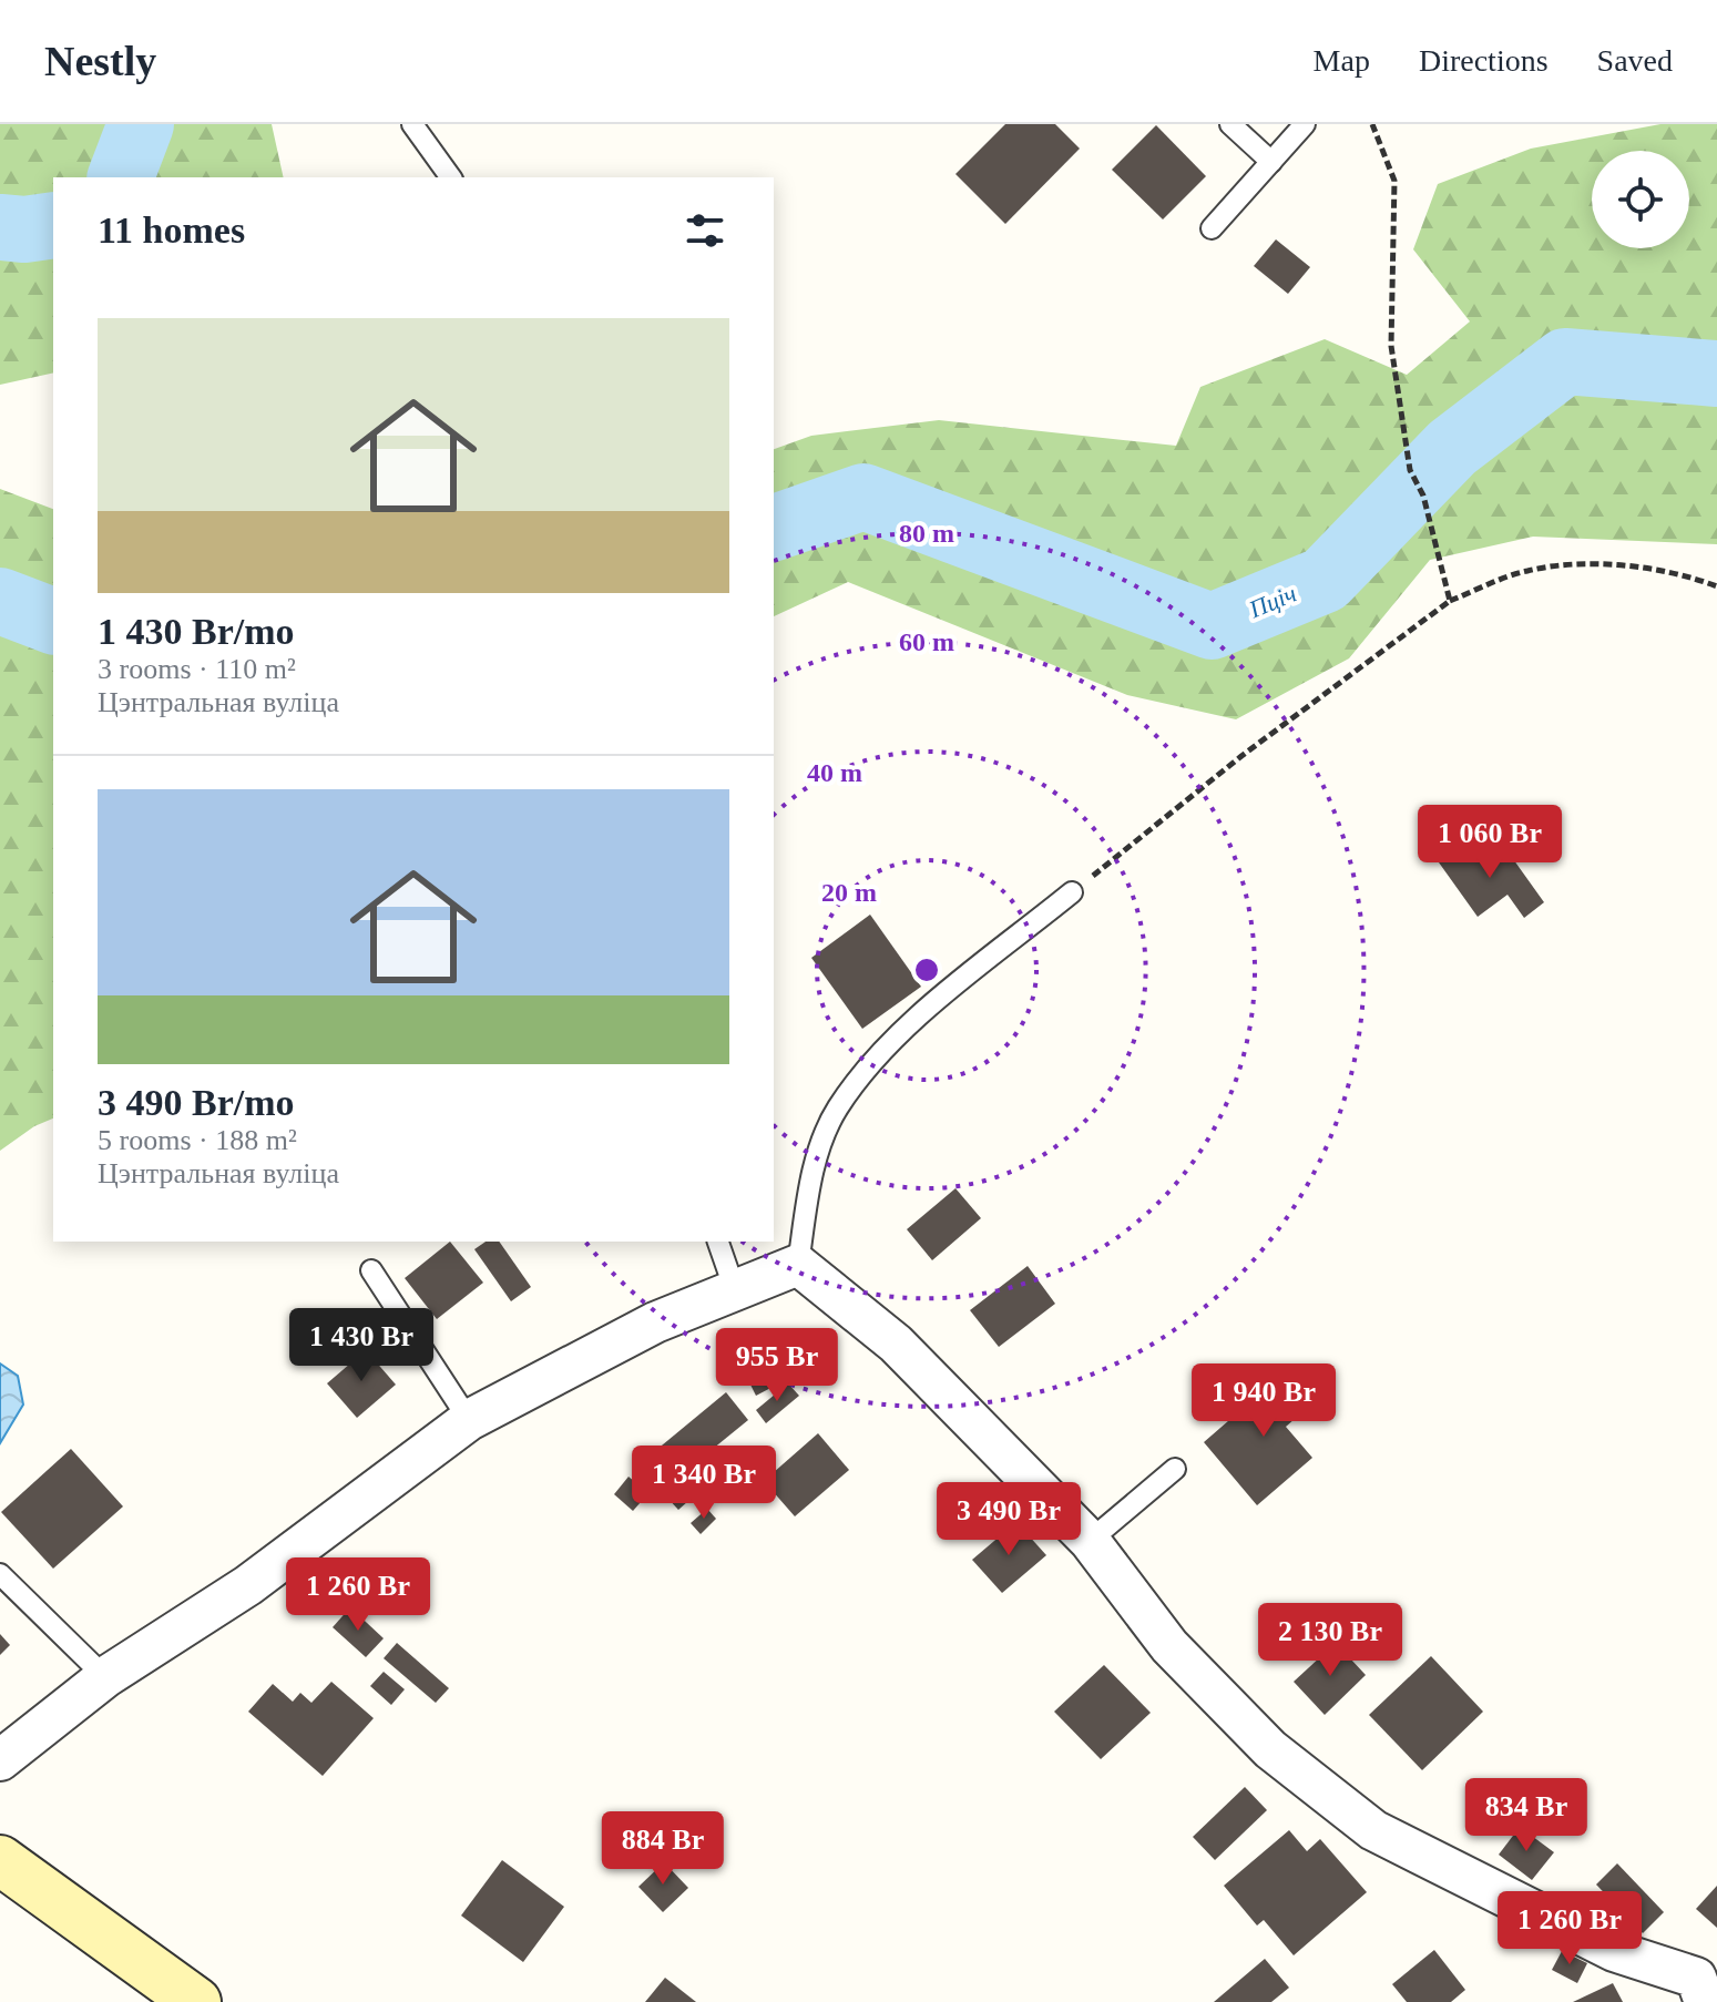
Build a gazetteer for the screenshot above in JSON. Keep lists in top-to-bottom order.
{
  "water": ["Пціч"],
  "page": {
    "header": "Nestly",
    "nav": ["Map", "Directions", "Saved"],
    "heading": "11 homes",
    "list": [
      {
        "name": "1 430 Br/mo",
        "note": "3 rooms · 110 m² · Цэнтральная вуліца"
      },
      {
        "name": "3 490 Br/mo",
        "note": "5 rooms · 188 m² · Цэнтральная вуліца"
      }
    ],
    "price": [
      "1 060 Br",
      "1 430 Br",
      "955 Br",
      "1 940 Br",
      "1 340 Br",
      "3 490 Br",
      "1 260 Br",
      "2 130 Br",
      "834 Br",
      "884 Br",
      "1 260 Br"
    ]
  },
  "rings": [
    "80 m",
    "60 m",
    "40 m",
    "20 m"
  ]
}
